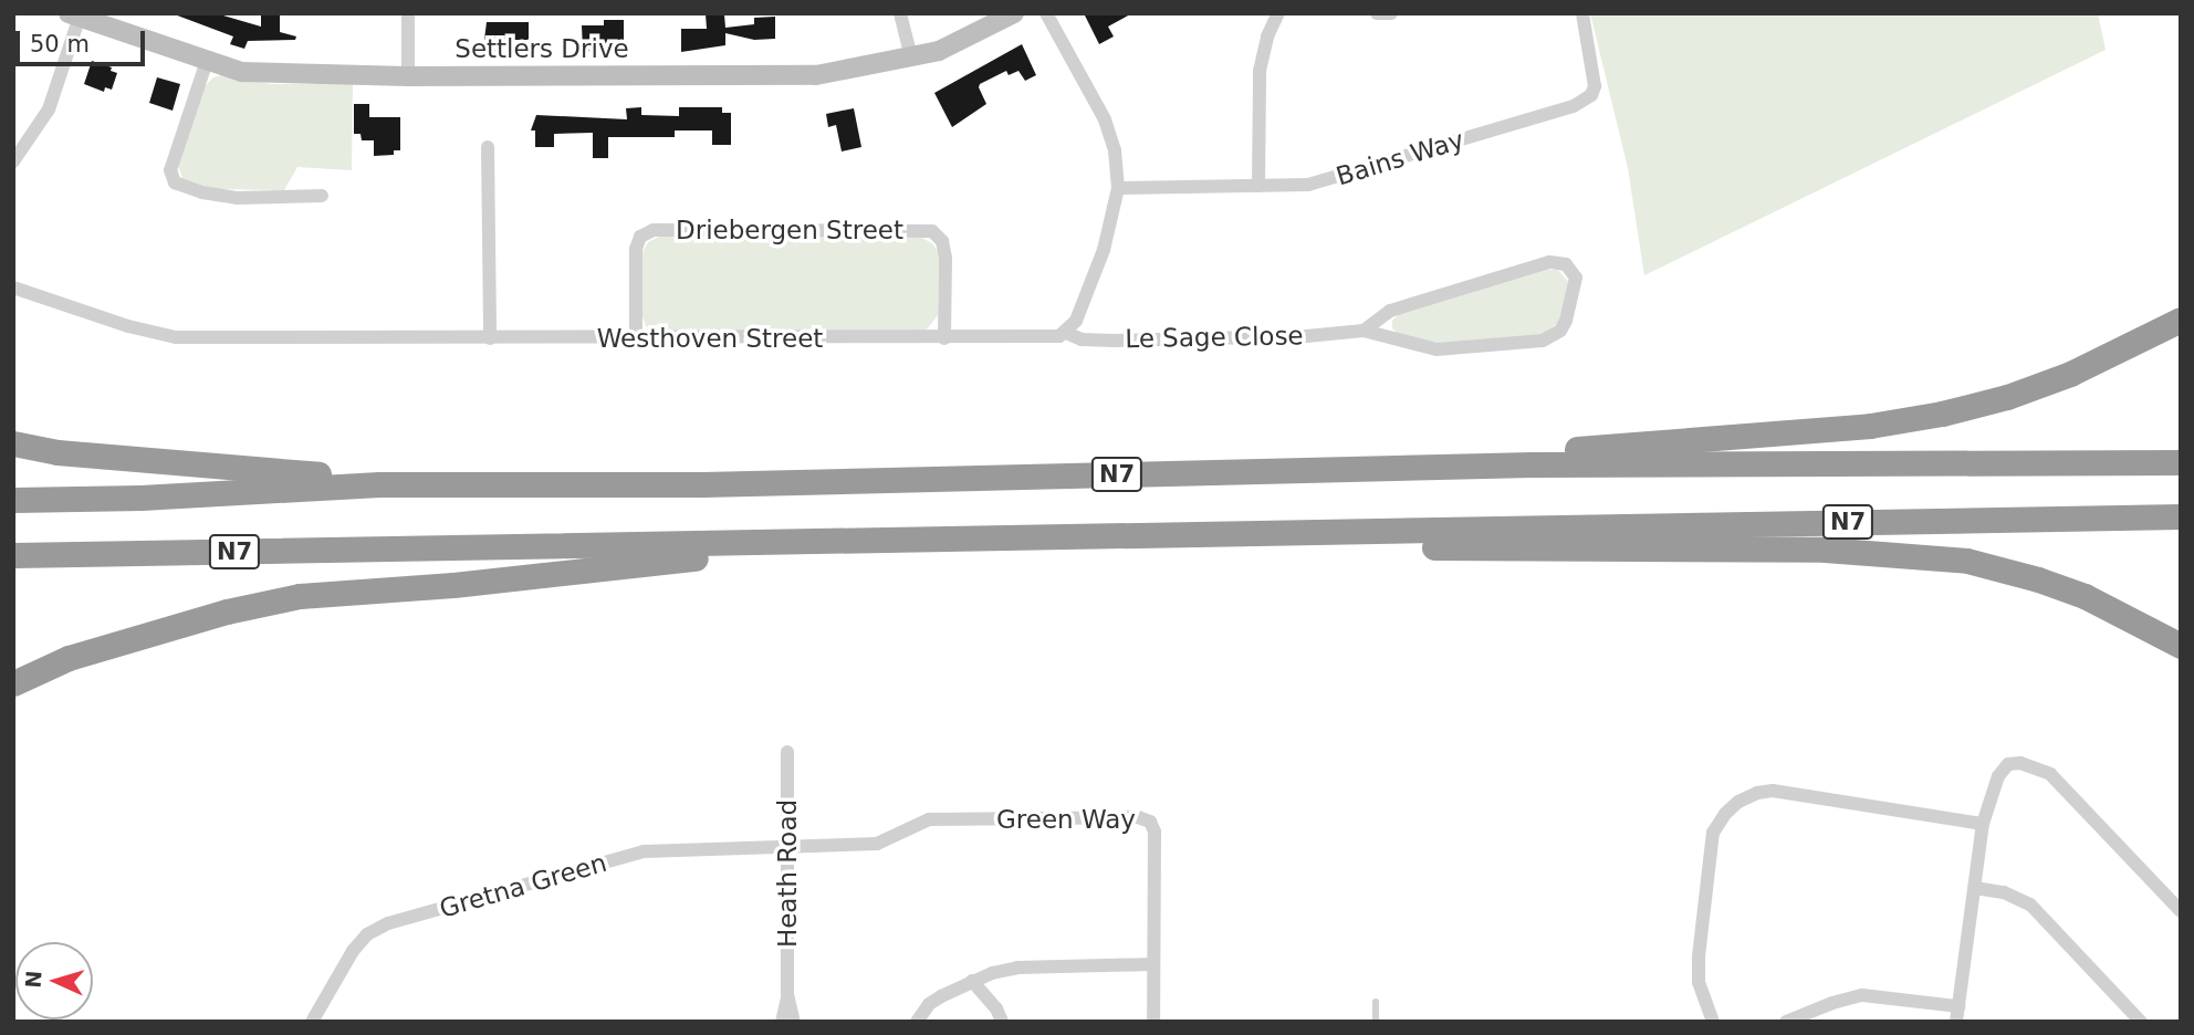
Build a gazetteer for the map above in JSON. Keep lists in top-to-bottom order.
{
  "streets": {
    "highway": ["N7"],
    "street": [
      "Settlers Drive",
      "Bains Way",
      "Driebergen Street",
      "Le Sage Close",
      "Westhoven Street",
      "Green Way",
      "Heath Road",
      "Gretna Green"
    ]
  },
  "crossings": [
    ["Driebergen Street", "Westhoven Street"],
    ["Le Sage Close", "Westhoven Street"],
    ["Green Way", "Heath Road"],
    ["Green Way", "Gretna Green"],
    ["Heath Road", "Gretna Green"]
  ],
  "scale_bar": "50 m",
  "north": "left"
}
